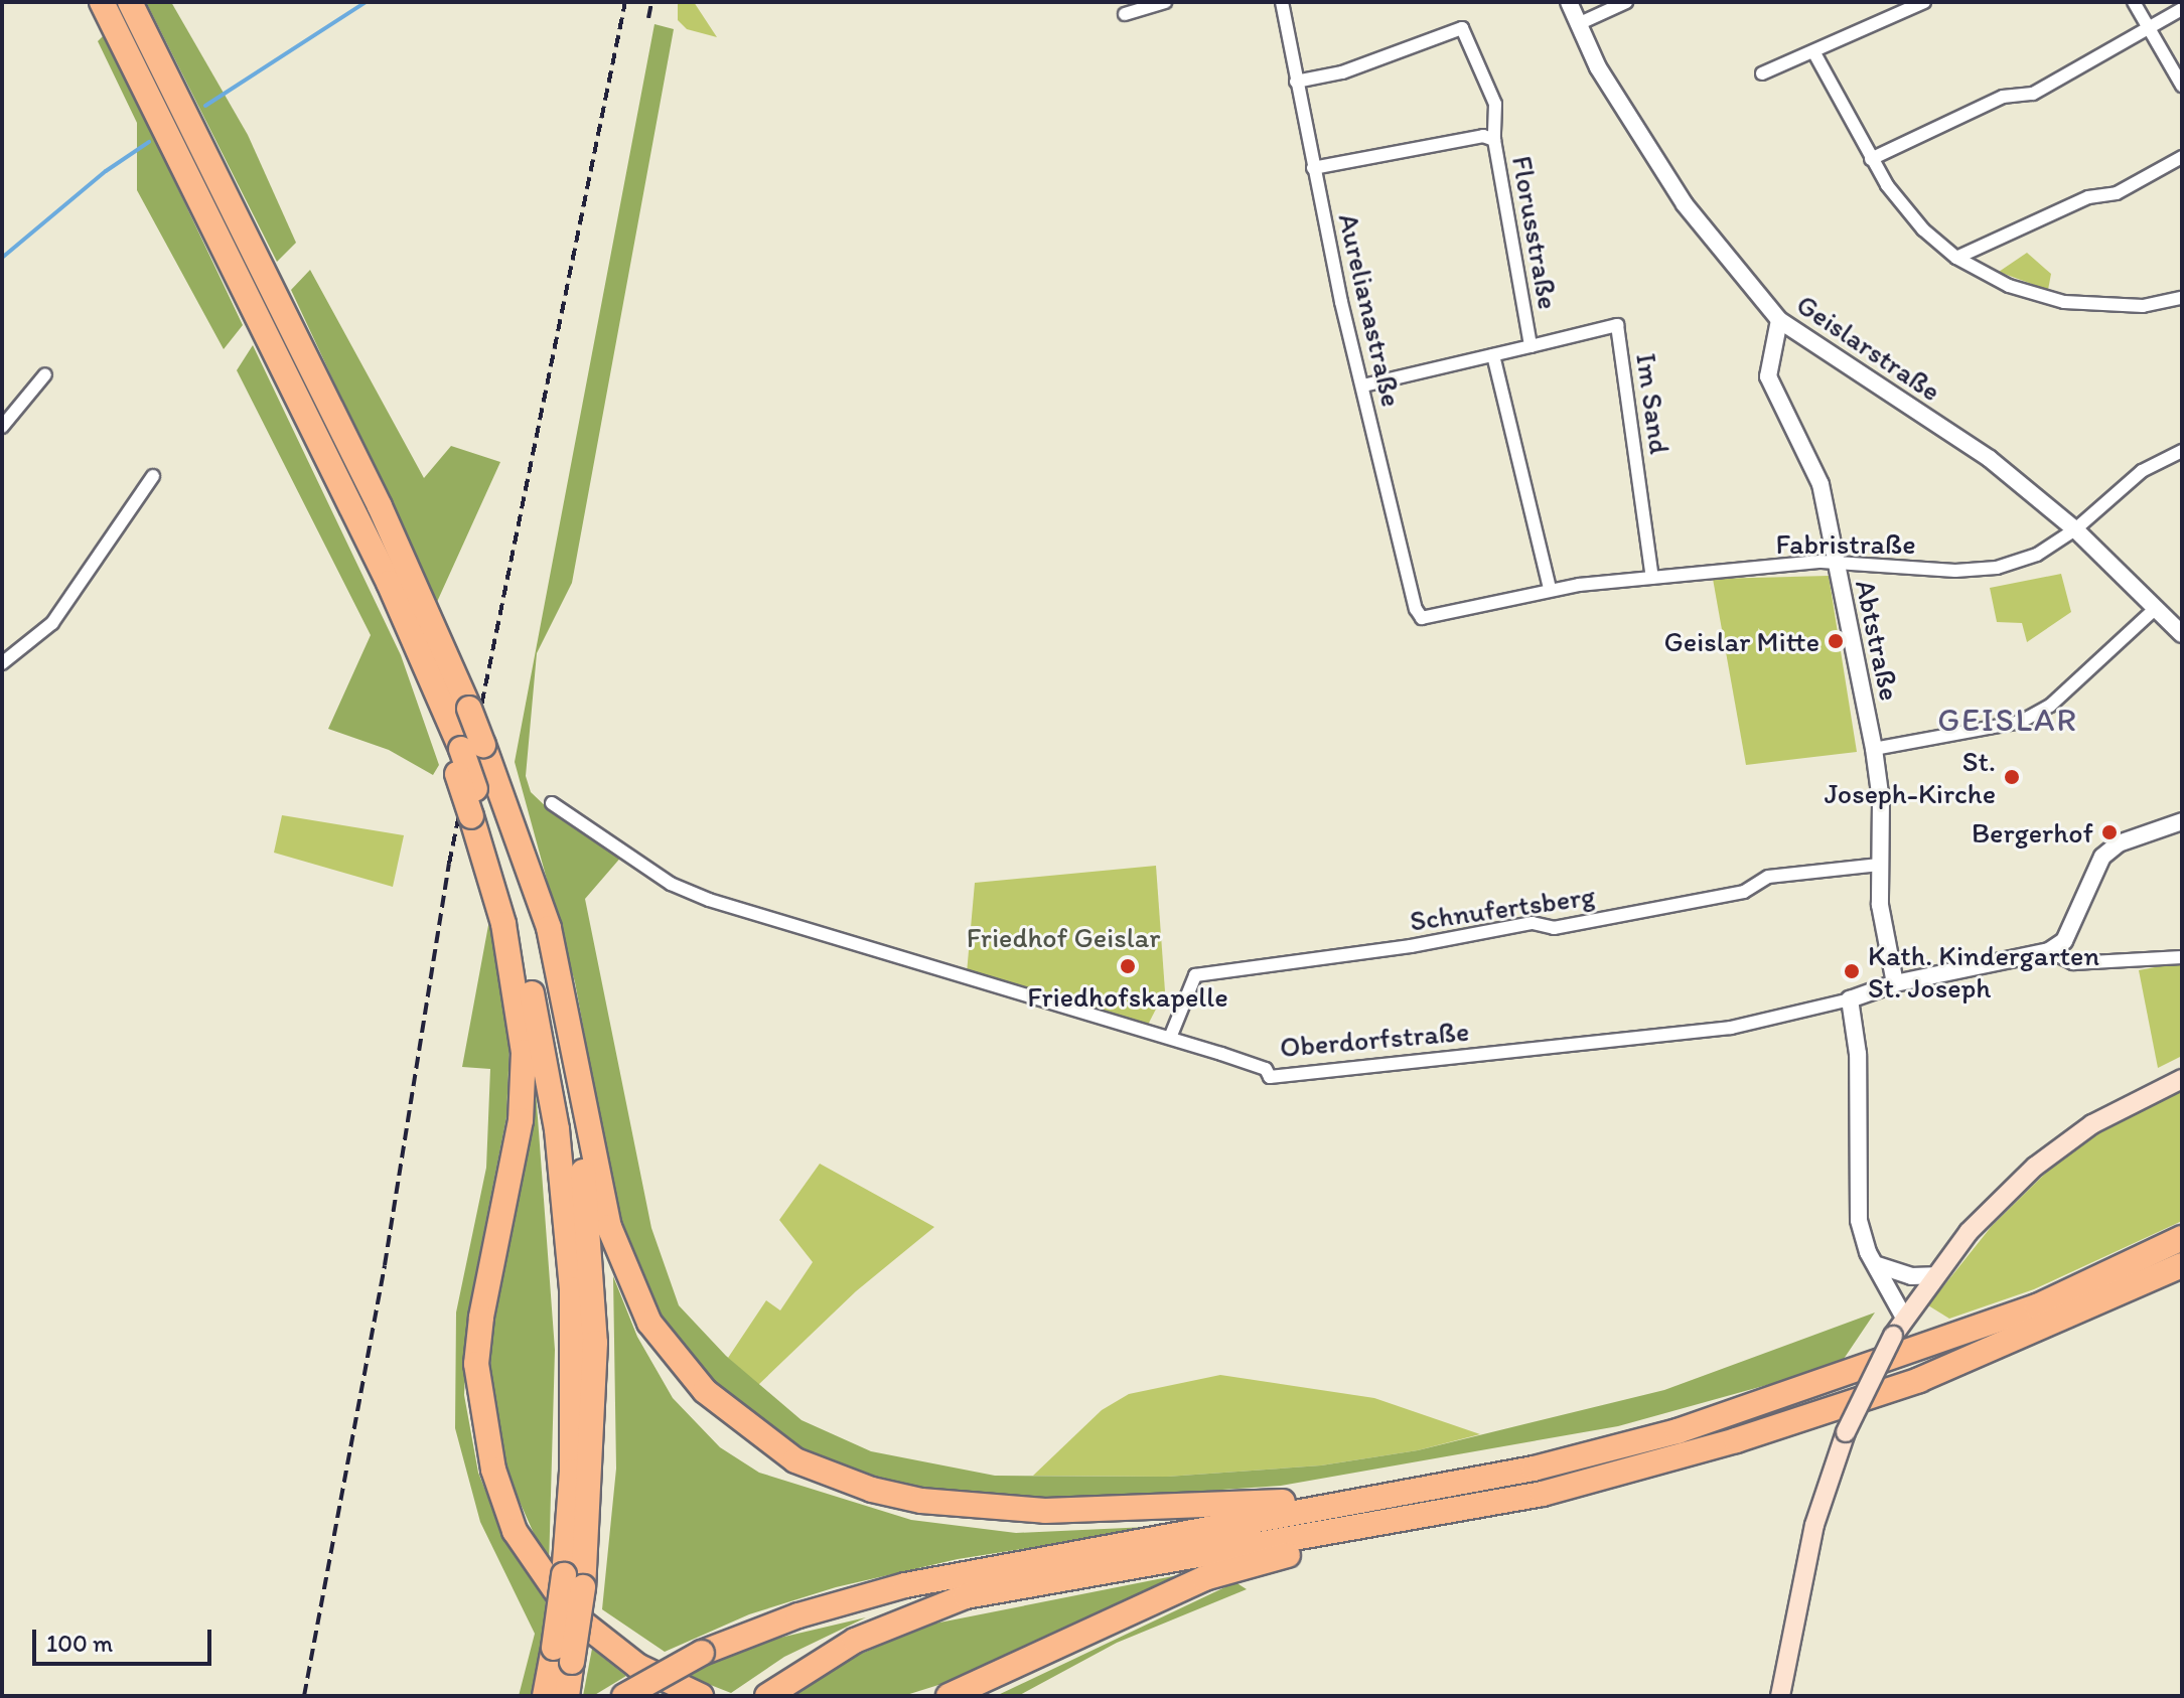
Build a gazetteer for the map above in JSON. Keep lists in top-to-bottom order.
{
  "streets": {
    "street": [
      "Florusstraße",
      "Aurelianastraße",
      "Geislarstraße",
      "Im Sand",
      "Fabristraße",
      "Abtstraße",
      "Schnufertsberg",
      "Oberdorfstraße"
    ]
  },
  "crossings": [
    ["Florusstraße", "Aurelianastraße"],
    ["Florusstraße", "Im Sand"],
    ["Aurelianastraße", "Fabristraße"],
    ["Geislarstraße", "Fabristraße"],
    ["Geislarstraße", "Abtstraße"],
    ["Im Sand", "Fabristraße"],
    ["Fabristraße", "Abtstraße"],
    ["Abtstraße", "Schnufertsberg"],
    ["Abtstraße", "Oberdorfstraße"],
    ["Schnufertsberg", "Oberdorfstraße"]
  ],
  "districts": ["GEISLAR"],
  "parks": ["Friedhof Geislar"],
  "places": [
    "Geislar Mitte",
    "St. Joseph-Kirche",
    "Bergerhof",
    "Friedhofskapelle",
    "Kath. Kindergarten St. Joseph"
  ],
  "scale_bar": "100 m"
}
